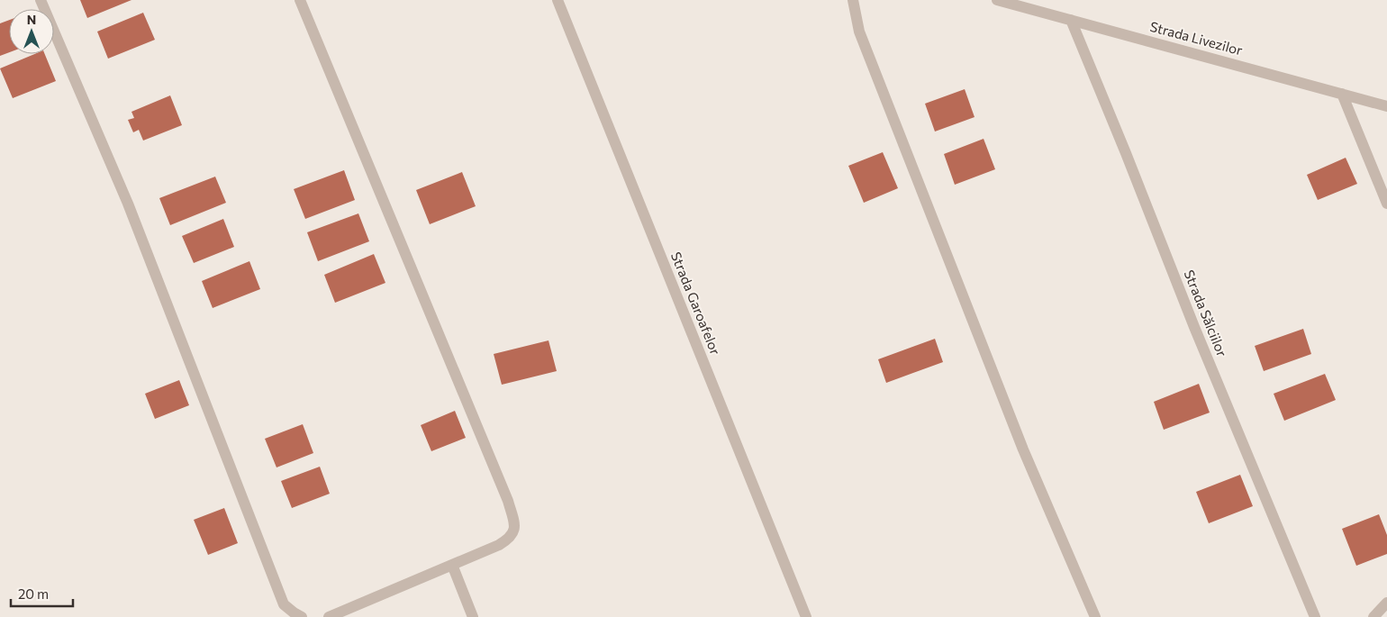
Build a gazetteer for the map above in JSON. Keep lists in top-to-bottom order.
{
  "streets": {
    "street": ["Strada Livezilor", "Strada Garoafelor", "Strada Sălciilor"]
  },
  "crossings": [
    ["Strada Livezilor", "Strada Sălciilor"]
  ],
  "scale_bar": "20 m",
  "north": "top"
}
